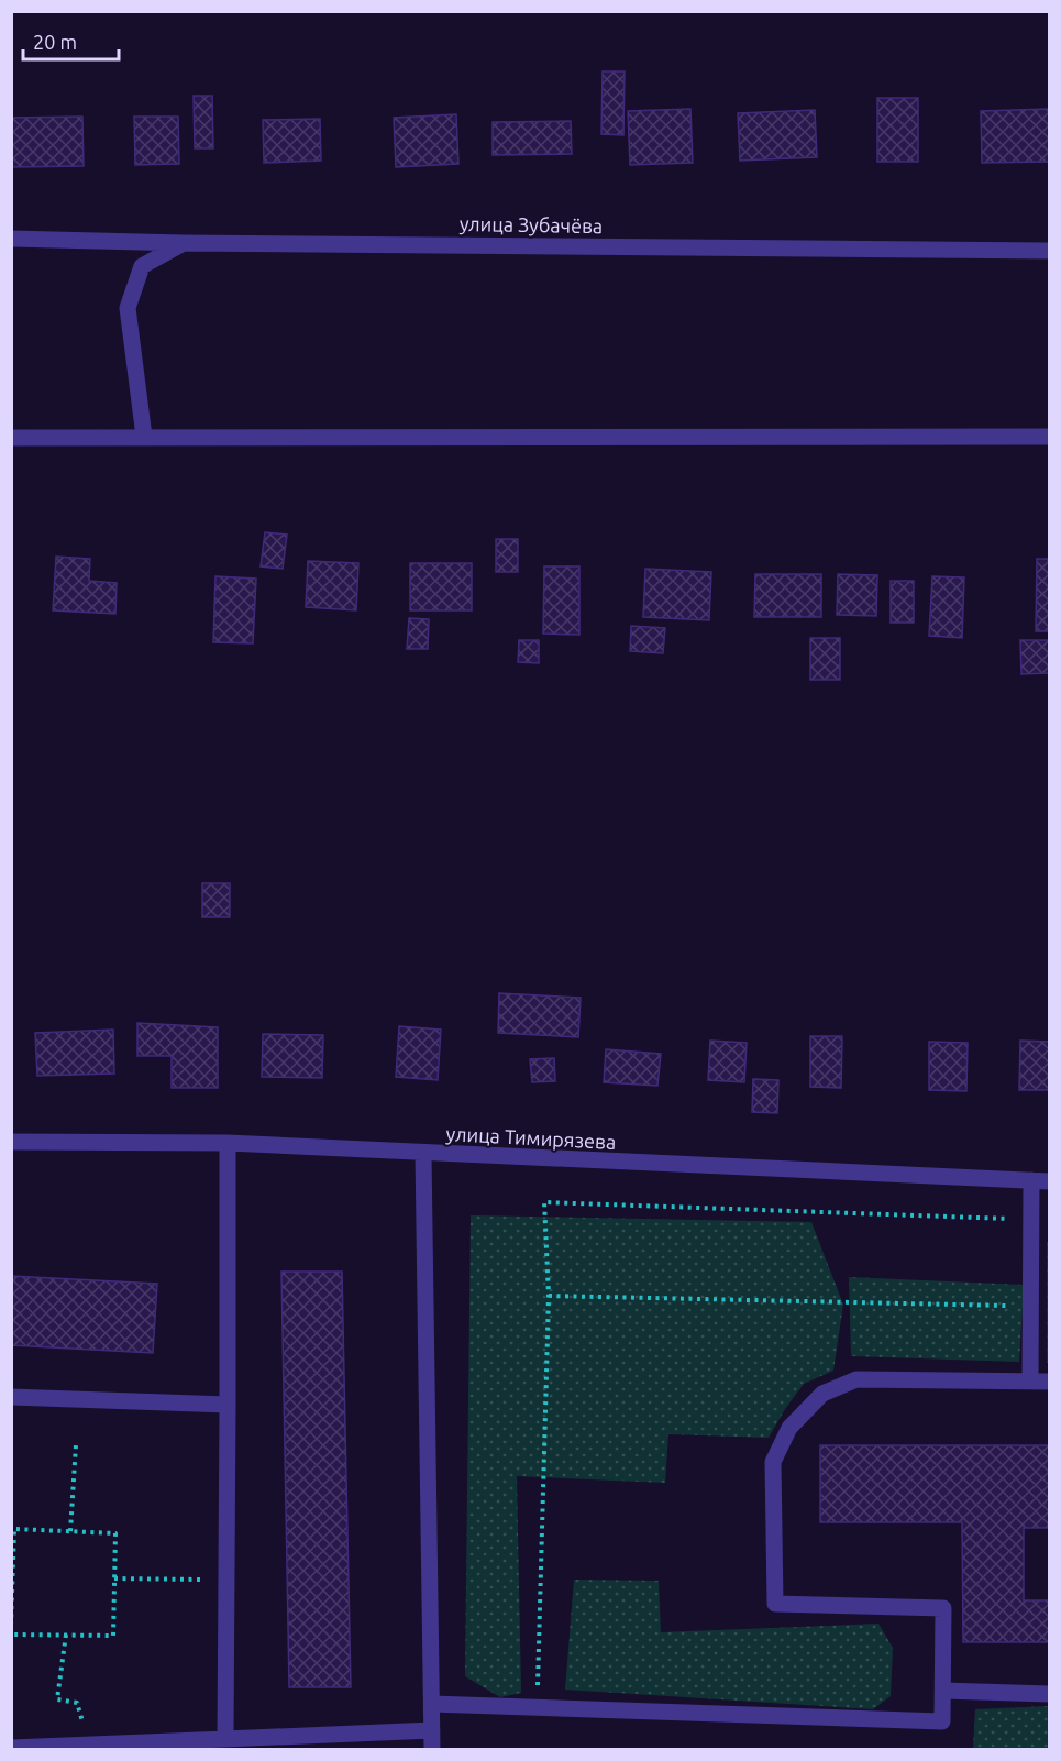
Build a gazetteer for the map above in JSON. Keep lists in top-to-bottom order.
{
  "streets": {
    "street": ["улица Зубачёва", "улица Тимирязева"]
  },
  "scale_bar": "20 m"
}
